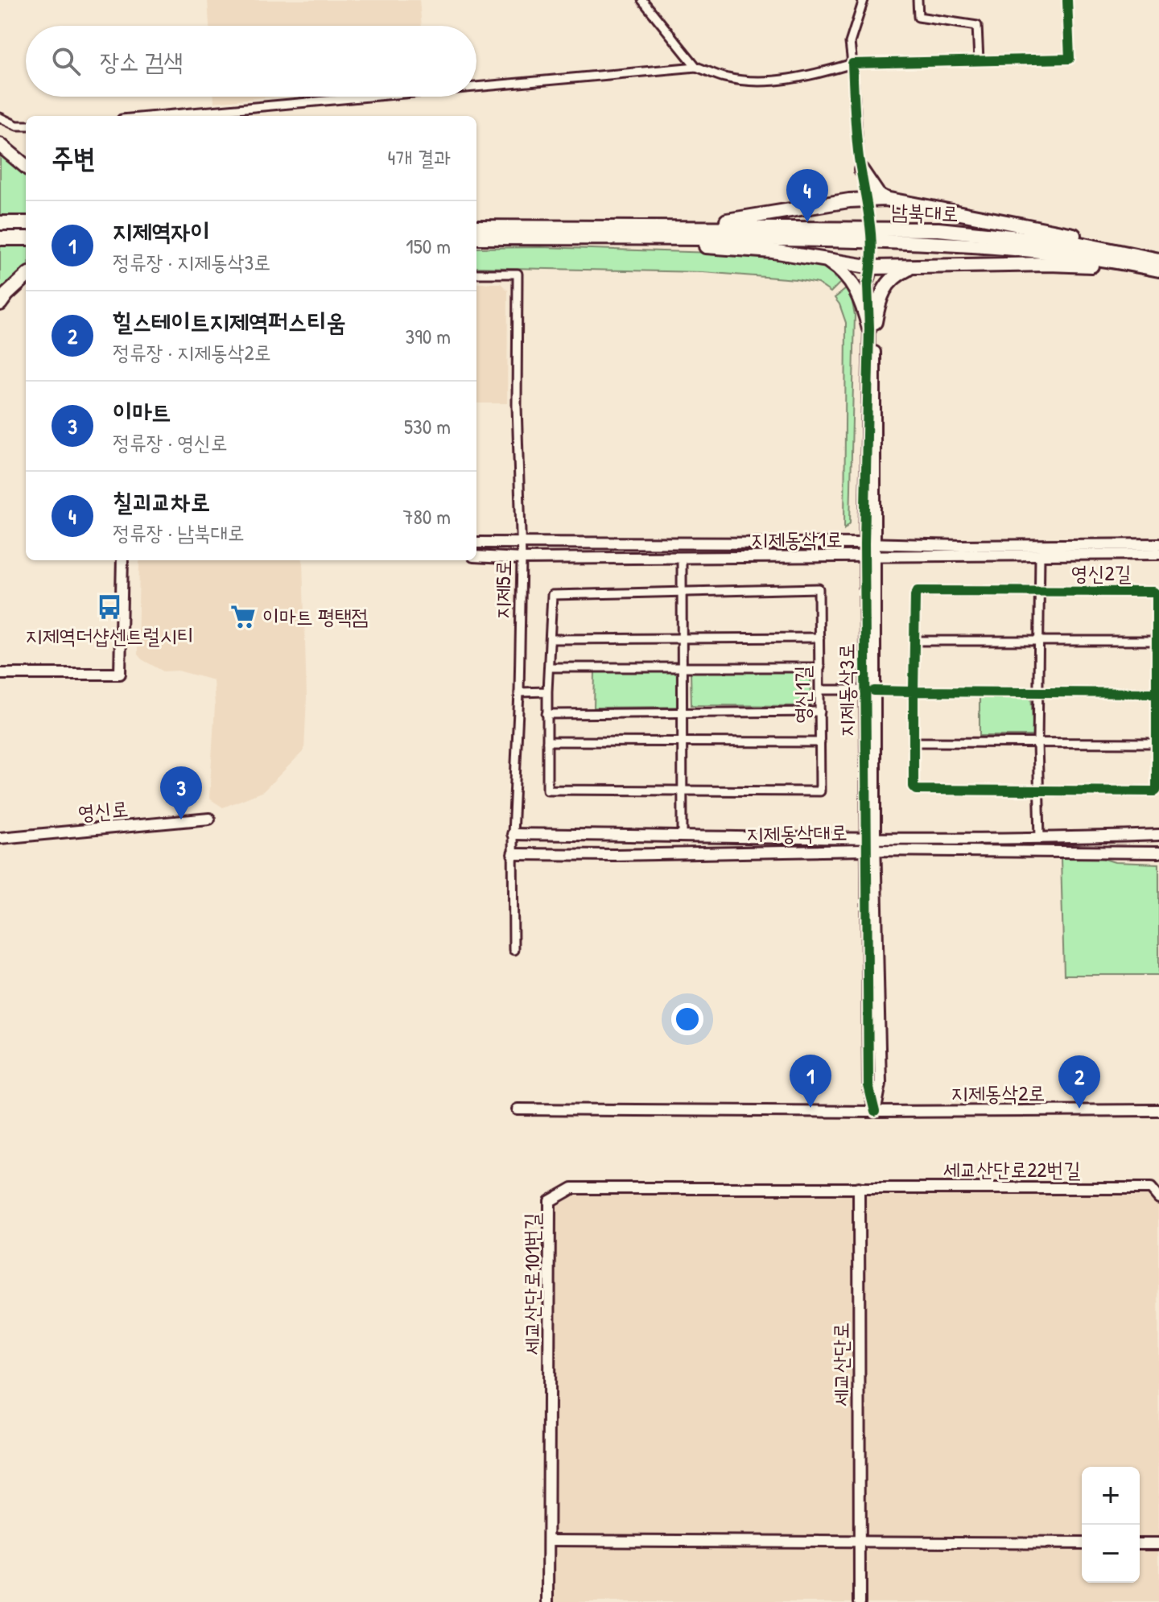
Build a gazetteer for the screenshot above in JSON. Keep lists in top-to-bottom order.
{
  "streets": {
    "highway": ["남북대로"],
    "street": [
      "지제동삭1로",
      "영신2길",
      "지제5로",
      "지제동삭3로",
      "영신1길",
      "영신로",
      "지제동삭대로",
      "지제동삭2로",
      "세교산단로22번길",
      "세교산단로101번길",
      "세교산단로"
    ]
  },
  "crossings": [
    ["지제동삭1로", "지제5로"],
    ["지제동삭1로", "지제동삭3로"],
    ["지제5로", "지제동삭대로"],
    ["지제동삭3로", "지제동삭대로"],
    ["지제동삭3로", "지제동삭2로"],
    ["세교산단로22번길", "세교산단로101번길"],
    ["세교산단로22번길", "세교산단로"],
    ["세교산단로101번길", "세교산단로"]
  ],
  "places": {
    "bus stop": ["지제역더샵센트럴시티"],
    "supermarket": ["이마트 평택점"]
  },
  "page": {
    "search": "장소 검색",
    "heading": ["주변", "4개 결과"],
    "pins": [
      "4",
      "3",
      "1",
      "2"
    ],
    "list": [
      {
        "mark": "1",
        "name": "지제역자이",
        "note": "정류장 · 지제동삭3로",
        "value": "150 m"
      },
      {
        "mark": "2",
        "name": "힐스테이트지제역퍼스티움",
        "note": "정류장 · 지제동삭2로",
        "value": "390 m"
      },
      {
        "mark": "3",
        "name": "이마트",
        "note": "정류장 · 영신로",
        "value": "530 m"
      },
      {
        "mark": "4",
        "name": "칠괴교차로",
        "note": "정류장 · 남북대로",
        "value": "780 m"
      }
    ],
    "map_buttons": ["+", "−"]
  }
}
